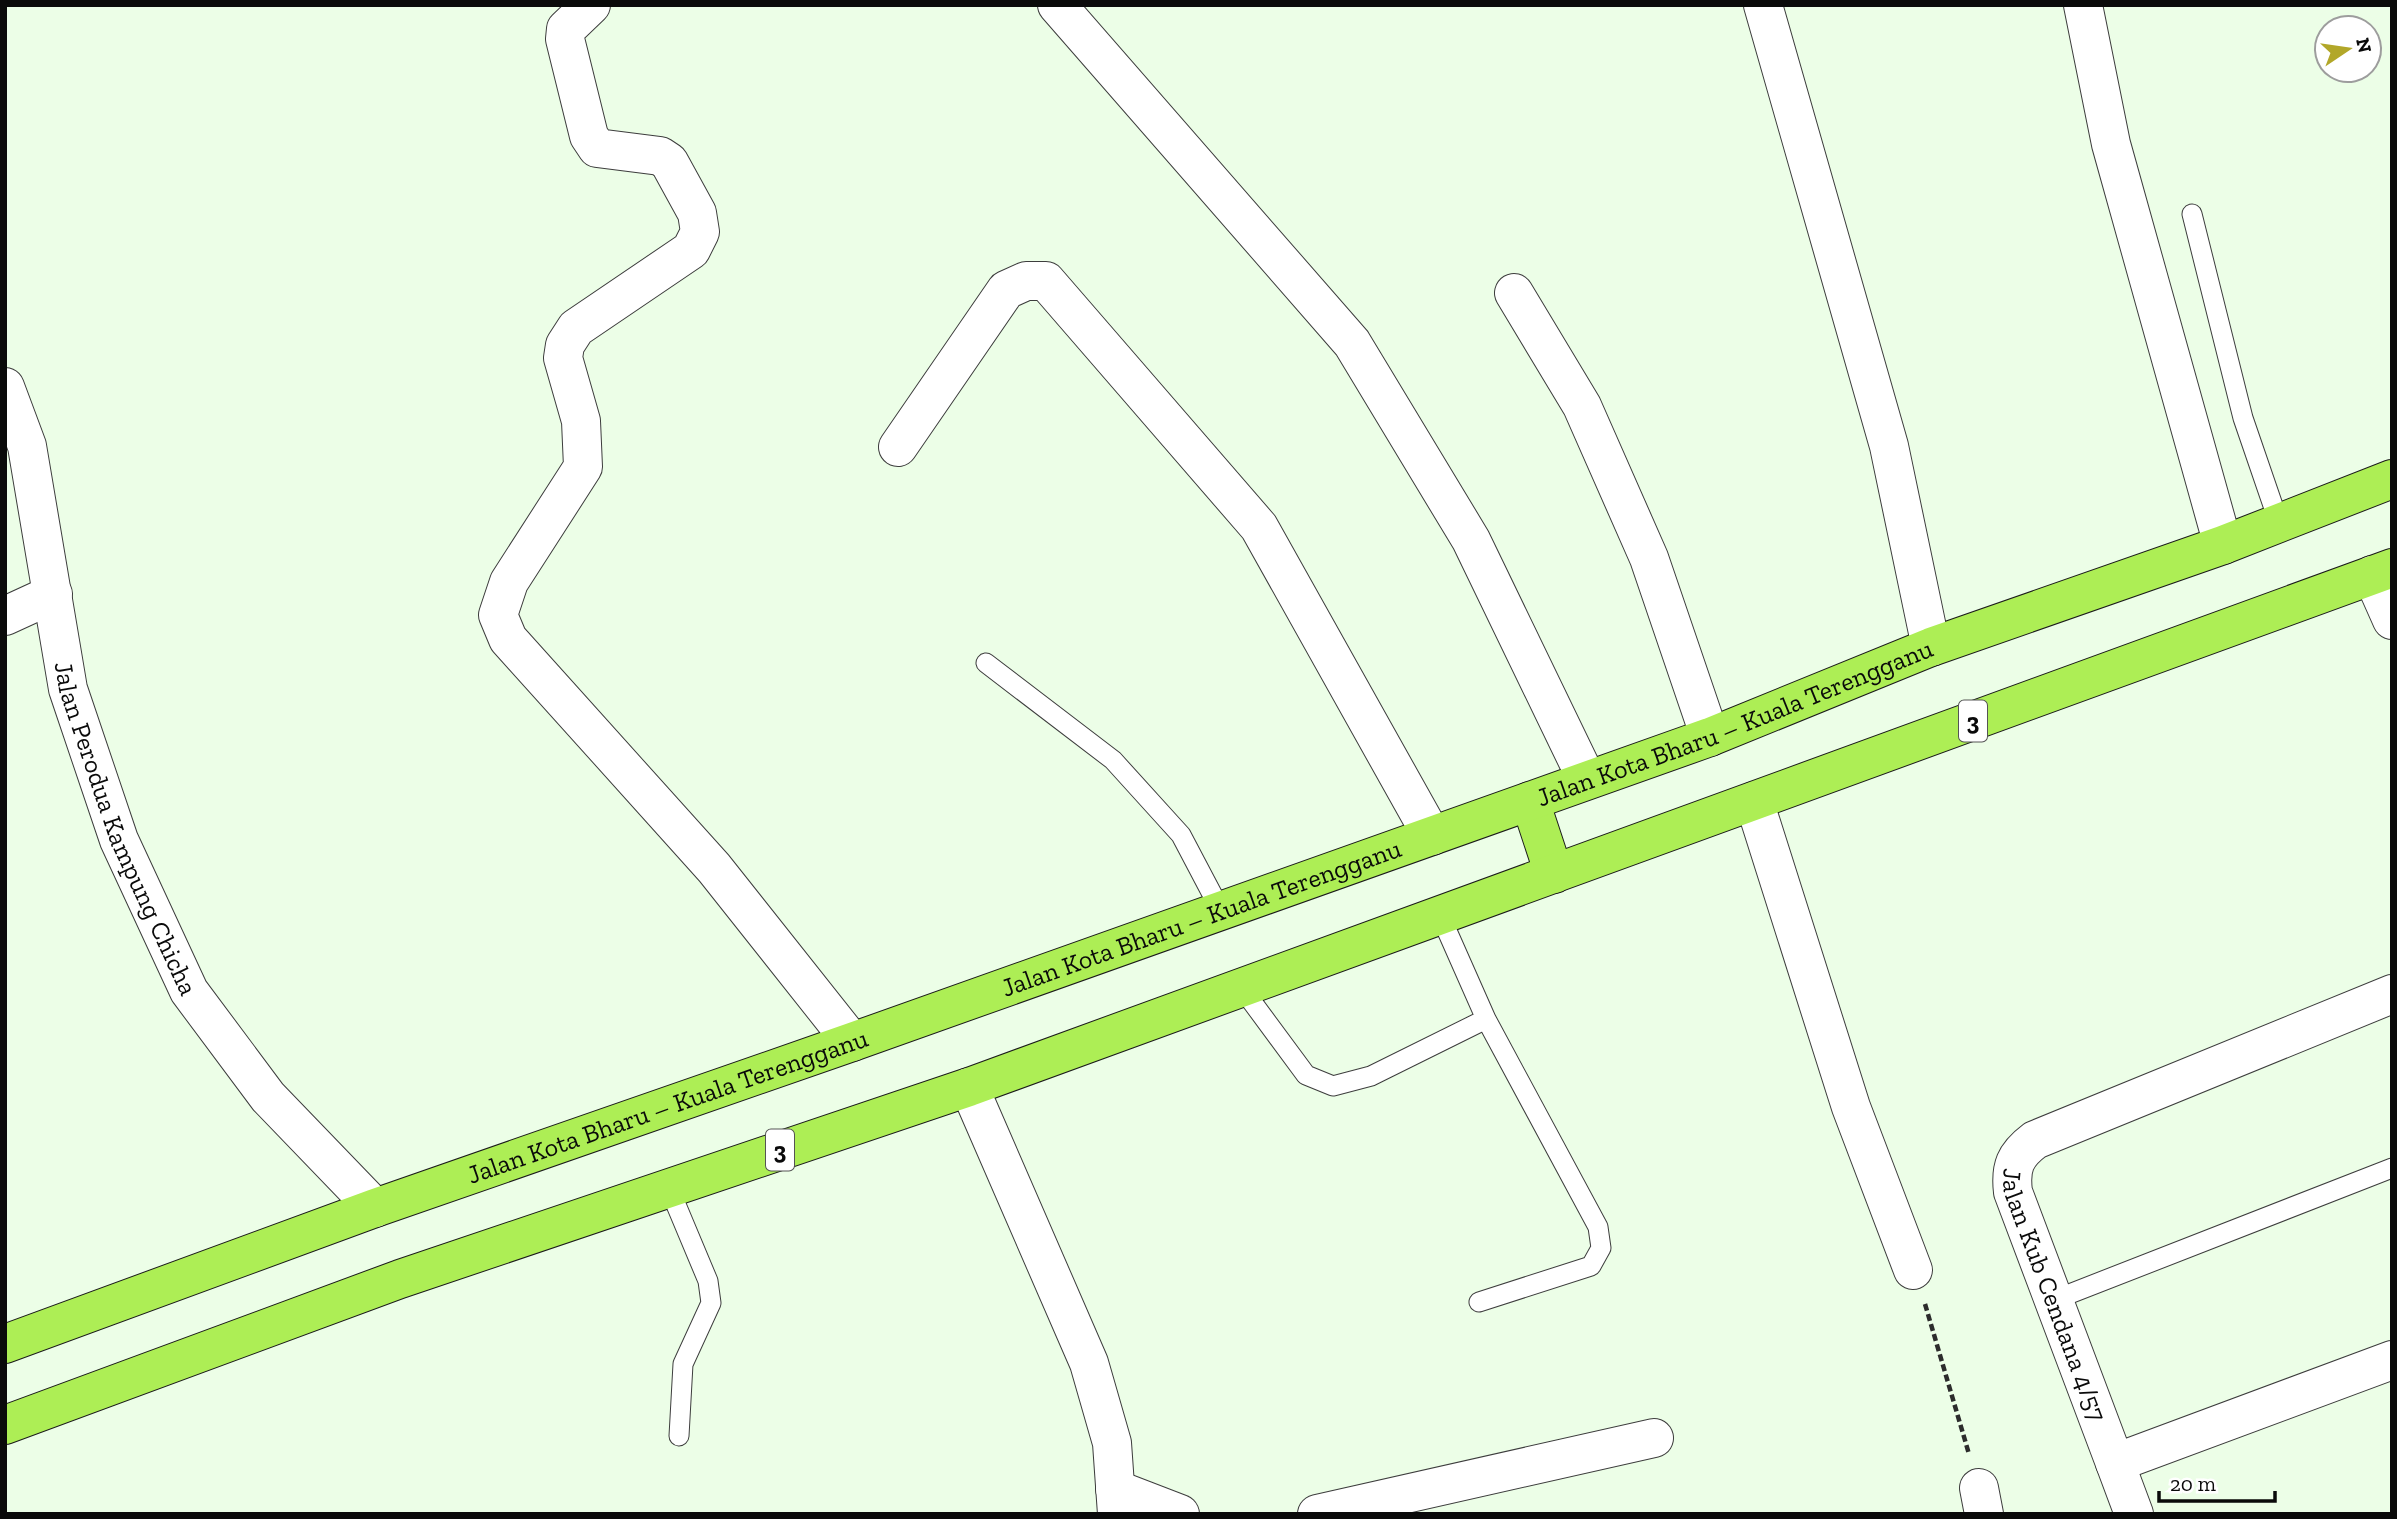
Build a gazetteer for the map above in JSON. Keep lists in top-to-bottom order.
{
  "streets": {
    "highway": ["3", "Jalan Kota Bharu – Kuala Terengganu"],
    "street": ["Jalan Perodua Kampung Chicha", "Jalan Kub Cendana 4/57"]
  },
  "crossings": [
    ["Jalan Kota Bharu – Kuala Terengganu", "Jalan Perodua Kampung Chicha"]
  ],
  "scale_bar": "20 m",
  "north": "right"
}
